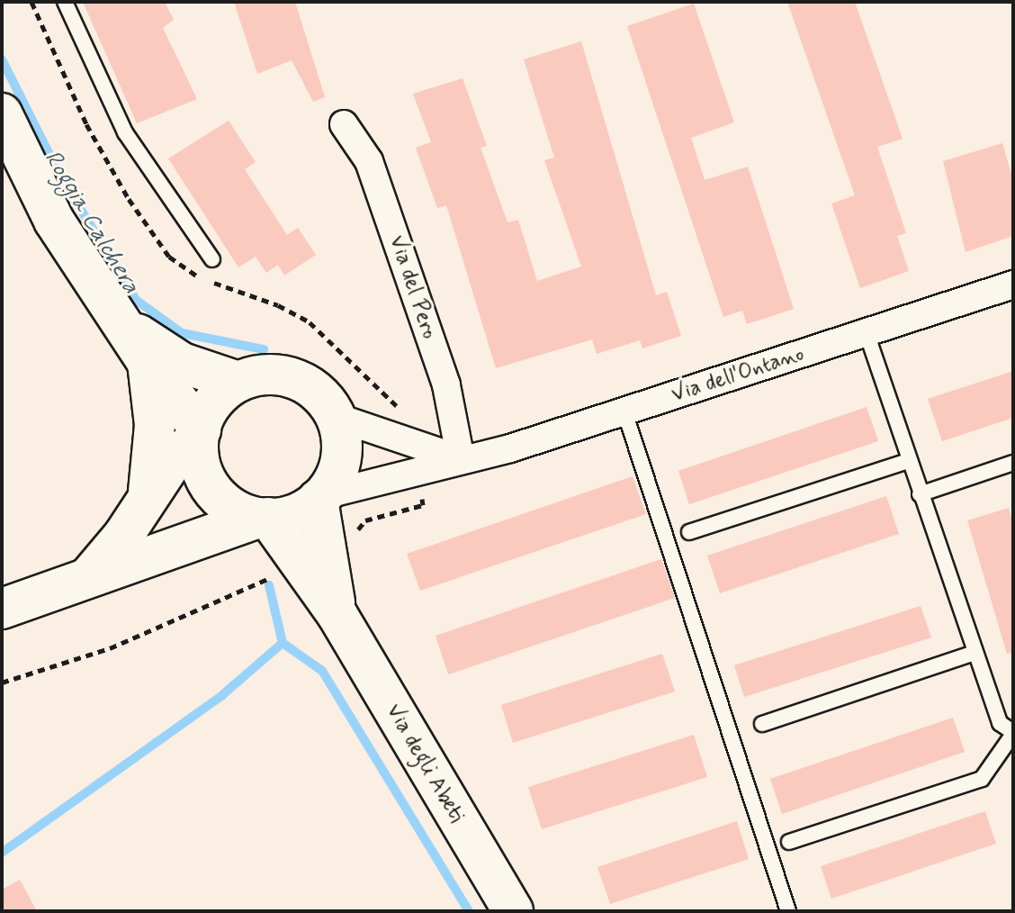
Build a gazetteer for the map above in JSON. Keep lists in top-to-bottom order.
{
  "streets": {
    "street": ["Via del Pero", "Via dell'Ontano", "Via degli Abeti"]
  },
  "crossings": [
    ["Via del Pero", "Via dell'Ontano"],
    ["Via dell'Ontano", "Via degli Abeti"]
  ],
  "water": ["Roggia Calchera"]
}
